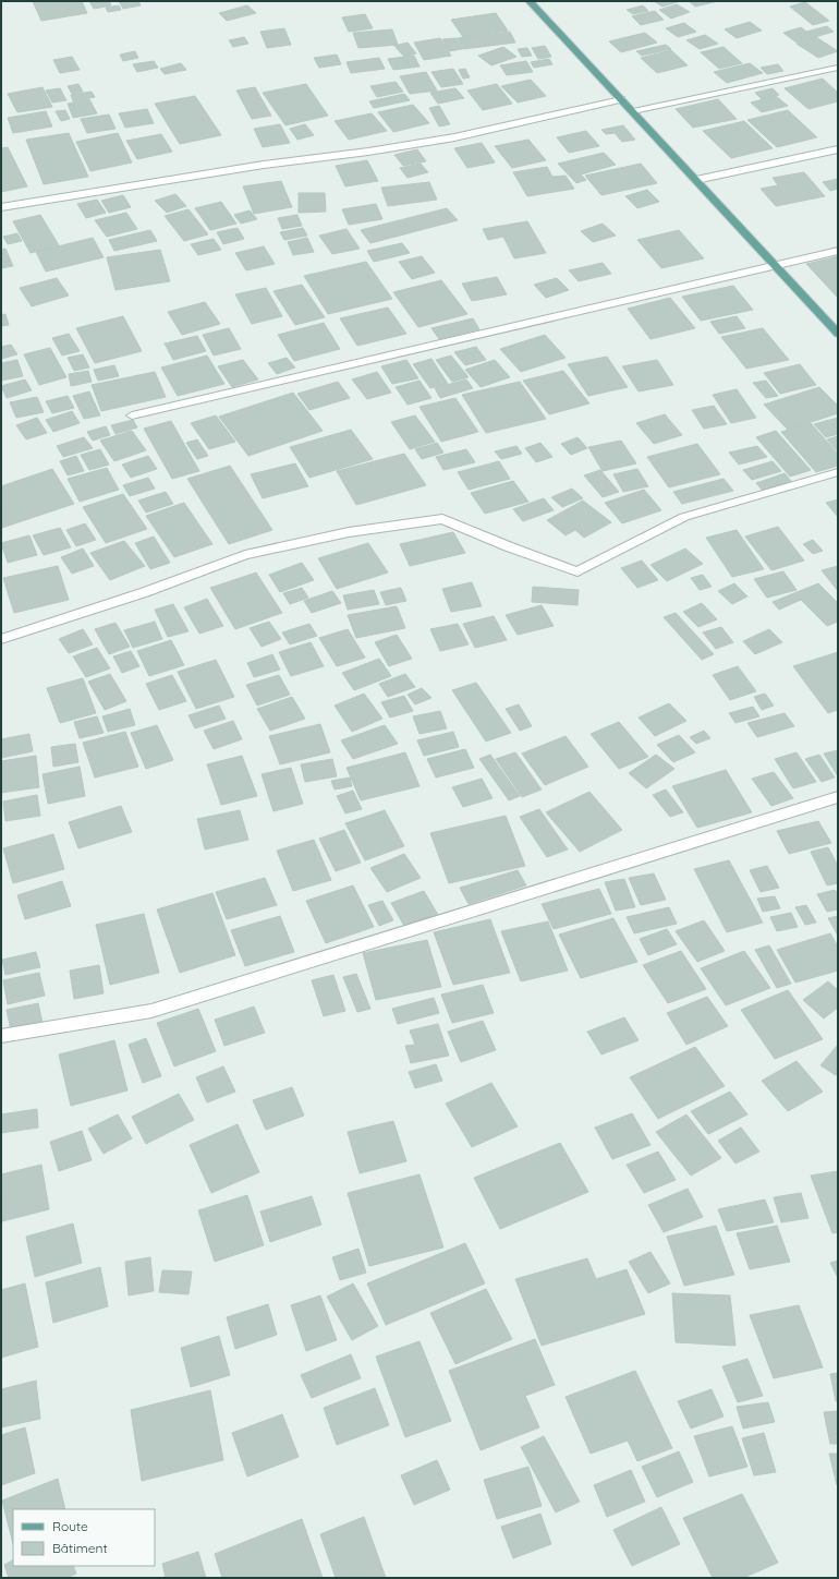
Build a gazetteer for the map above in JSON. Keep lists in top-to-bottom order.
{
  "legend": ["Route", "Bâtiment"]
}
